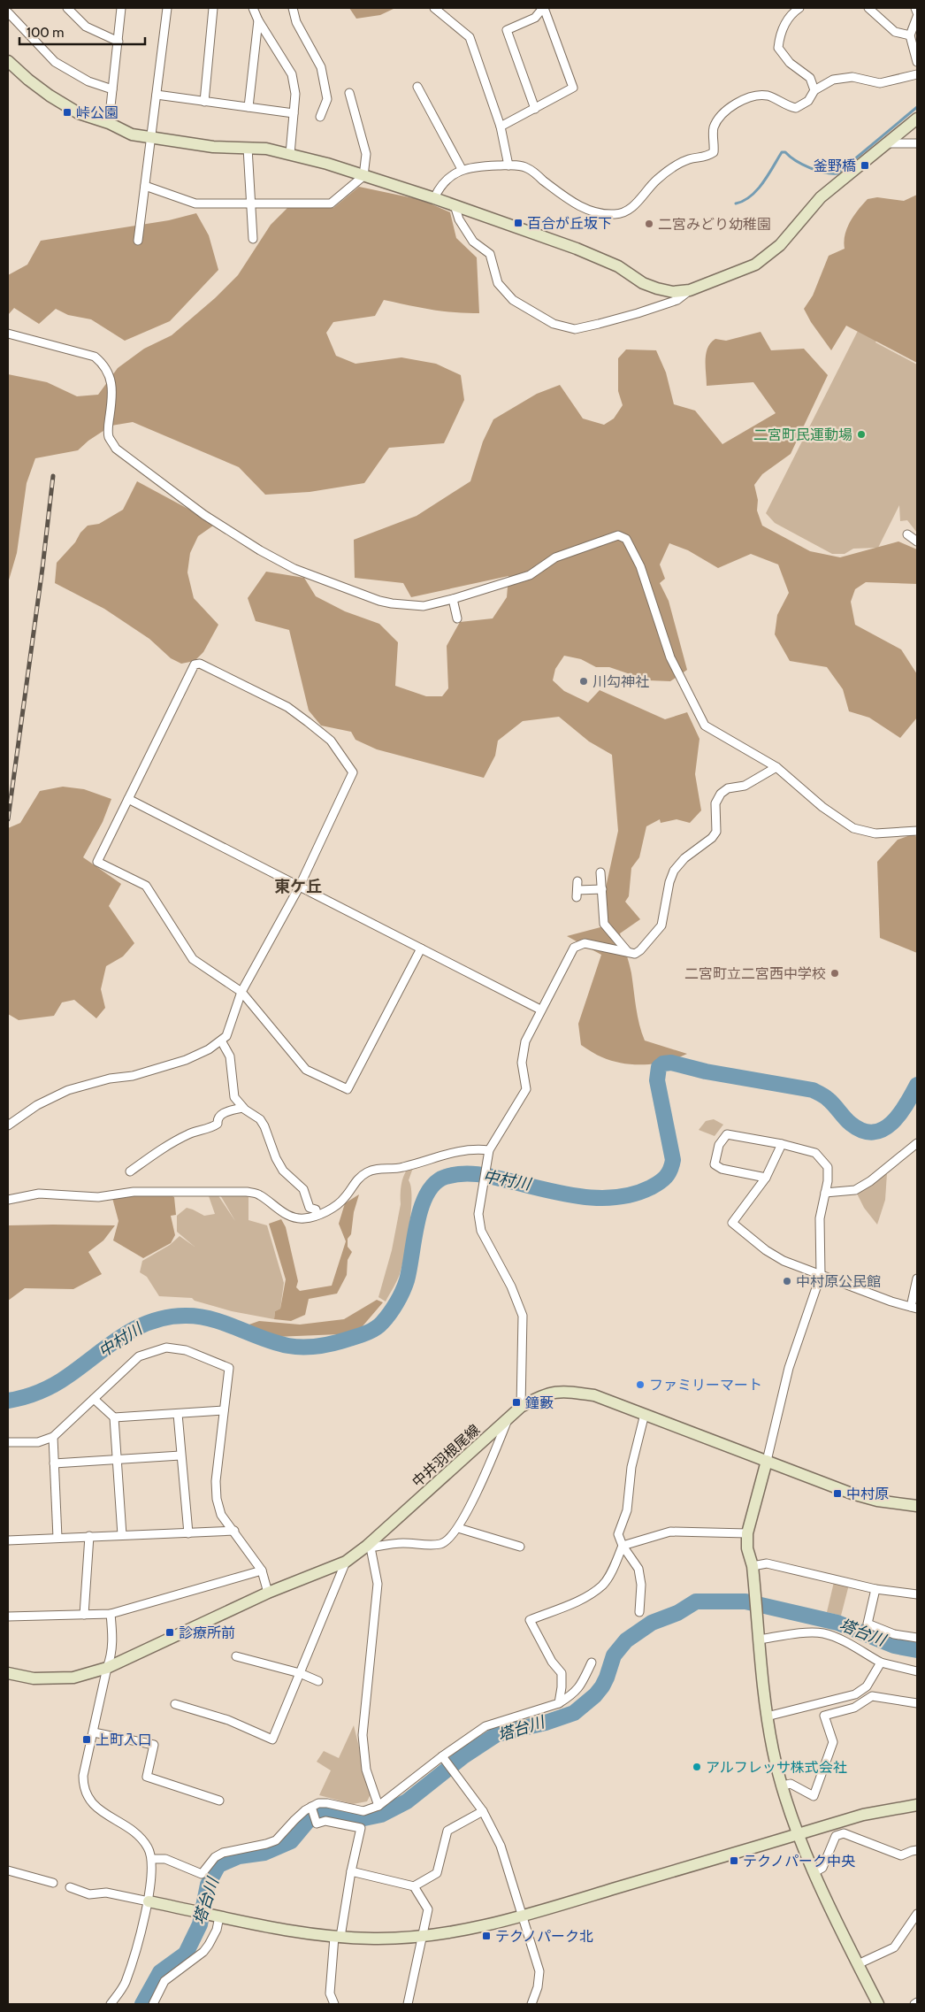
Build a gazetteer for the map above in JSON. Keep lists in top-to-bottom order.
{
  "streets": {
    "street": ["中井羽根尾線"]
  },
  "districts": ["東ケ丘"],
  "water": ["中村川", "塔台川"],
  "places": {
    "transit": [
      "峠公園",
      "釜野橋",
      "百合が丘坂下",
      "鐘藪",
      "中村原",
      "診療所前",
      "上町入口",
      "テクノパーク中央",
      "テクノパーク北"
    ],
    "other": [
      "二宮みどり幼稚園",
      "二宮町民運動場",
      "川勾神社",
      "二宮町立二宮西中学校",
      "中村原公民館",
      "ファミリーマート",
      "アルフレッサ株式会社"
    ]
  },
  "scale_bar": "100 m"
}
